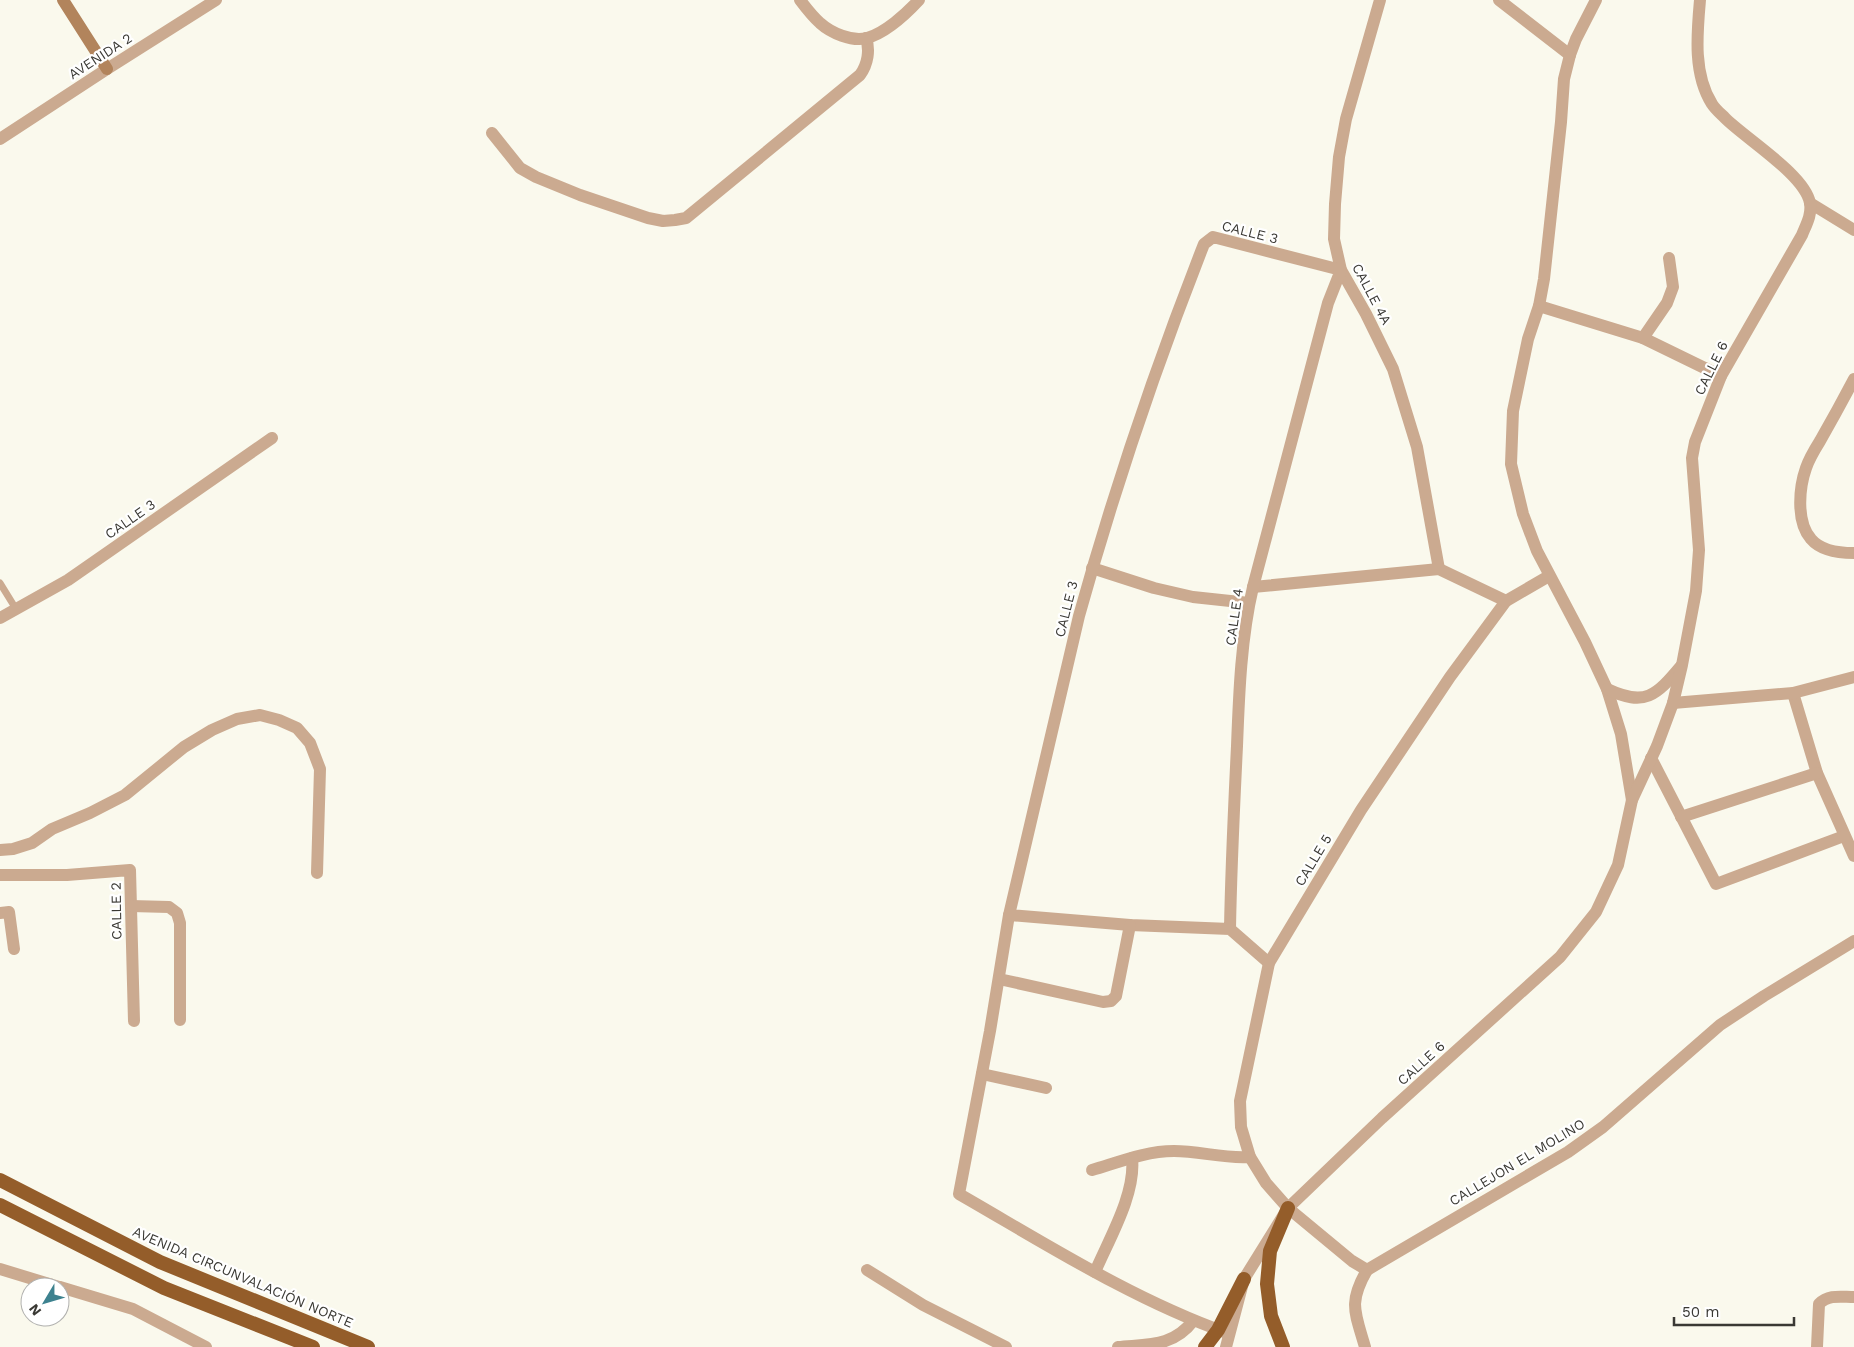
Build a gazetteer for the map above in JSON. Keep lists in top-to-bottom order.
{
  "streets": {
    "highway": ["AVENIDA CIRCUNVALACIÓN NORTE"],
    "street": [
      "AVENIDA 2",
      "CALLE 3",
      "CALLE 4A",
      "CALLE 6",
      "CALLE 4",
      "CALLE 5",
      "CALLE 2",
      "CALLEJON EL MOLINO"
    ]
  },
  "crossings": [
    ["CALLE 3", "CALLE 4A"],
    ["CALLE 3", "CALLE 4"],
    ["CALLE 4A", "CALLE 4"],
    ["CALLE 6", "CALLE 5"]
  ],
  "scale_bar": "50 m",
  "north": "bottom left"
}
